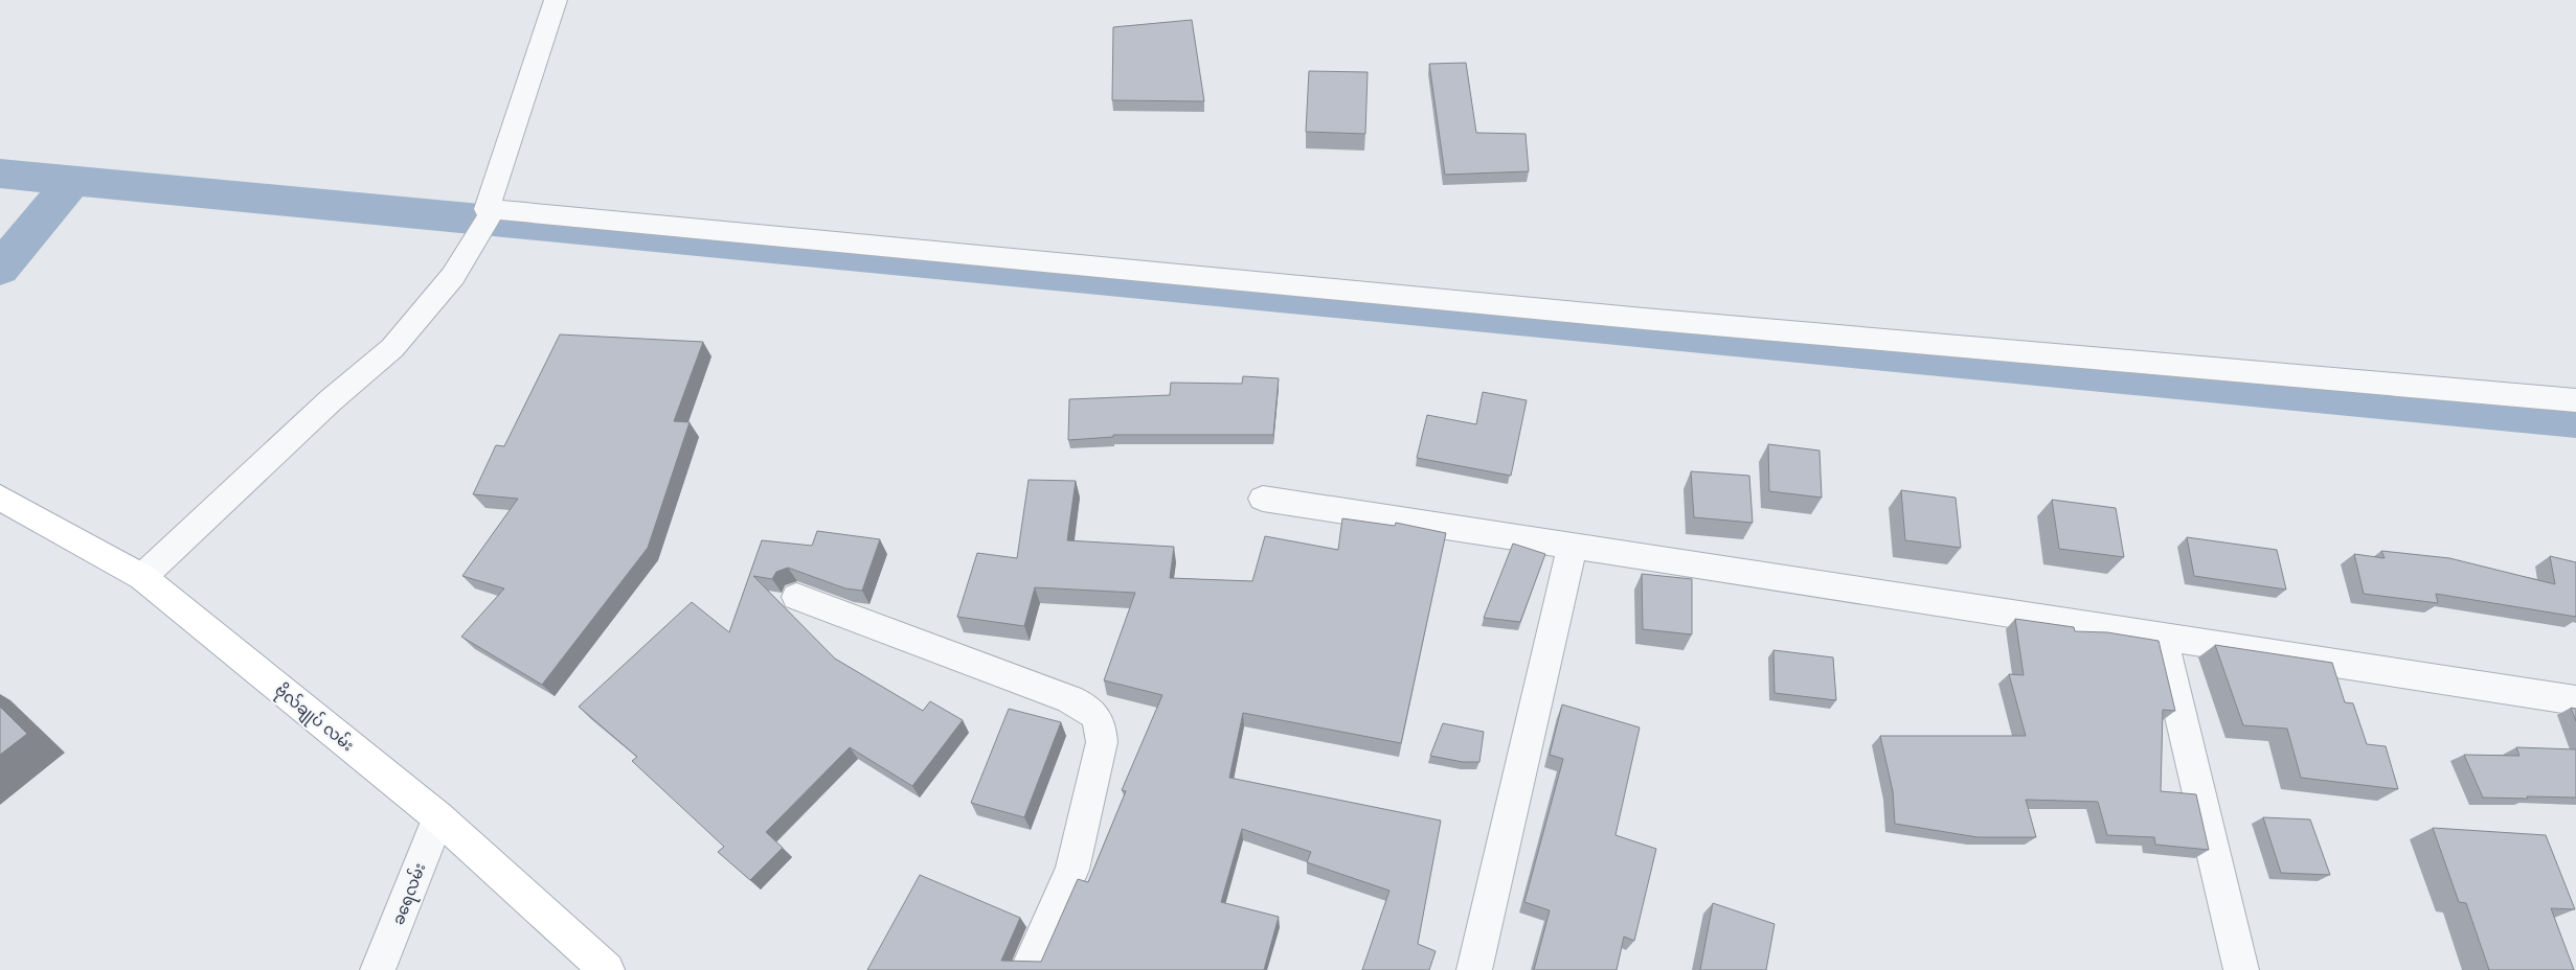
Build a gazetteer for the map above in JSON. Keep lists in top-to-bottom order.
{
  "streets": {
    "main road": ["ဗိုလ်ချုပ် လမ်း"],
    "street": ["ခရေလမ်း"]
  },
  "crossings": [
    ["ဗိုလ်ချုပ် လမ်း", "ခရေလမ်း"]
  ]
}
